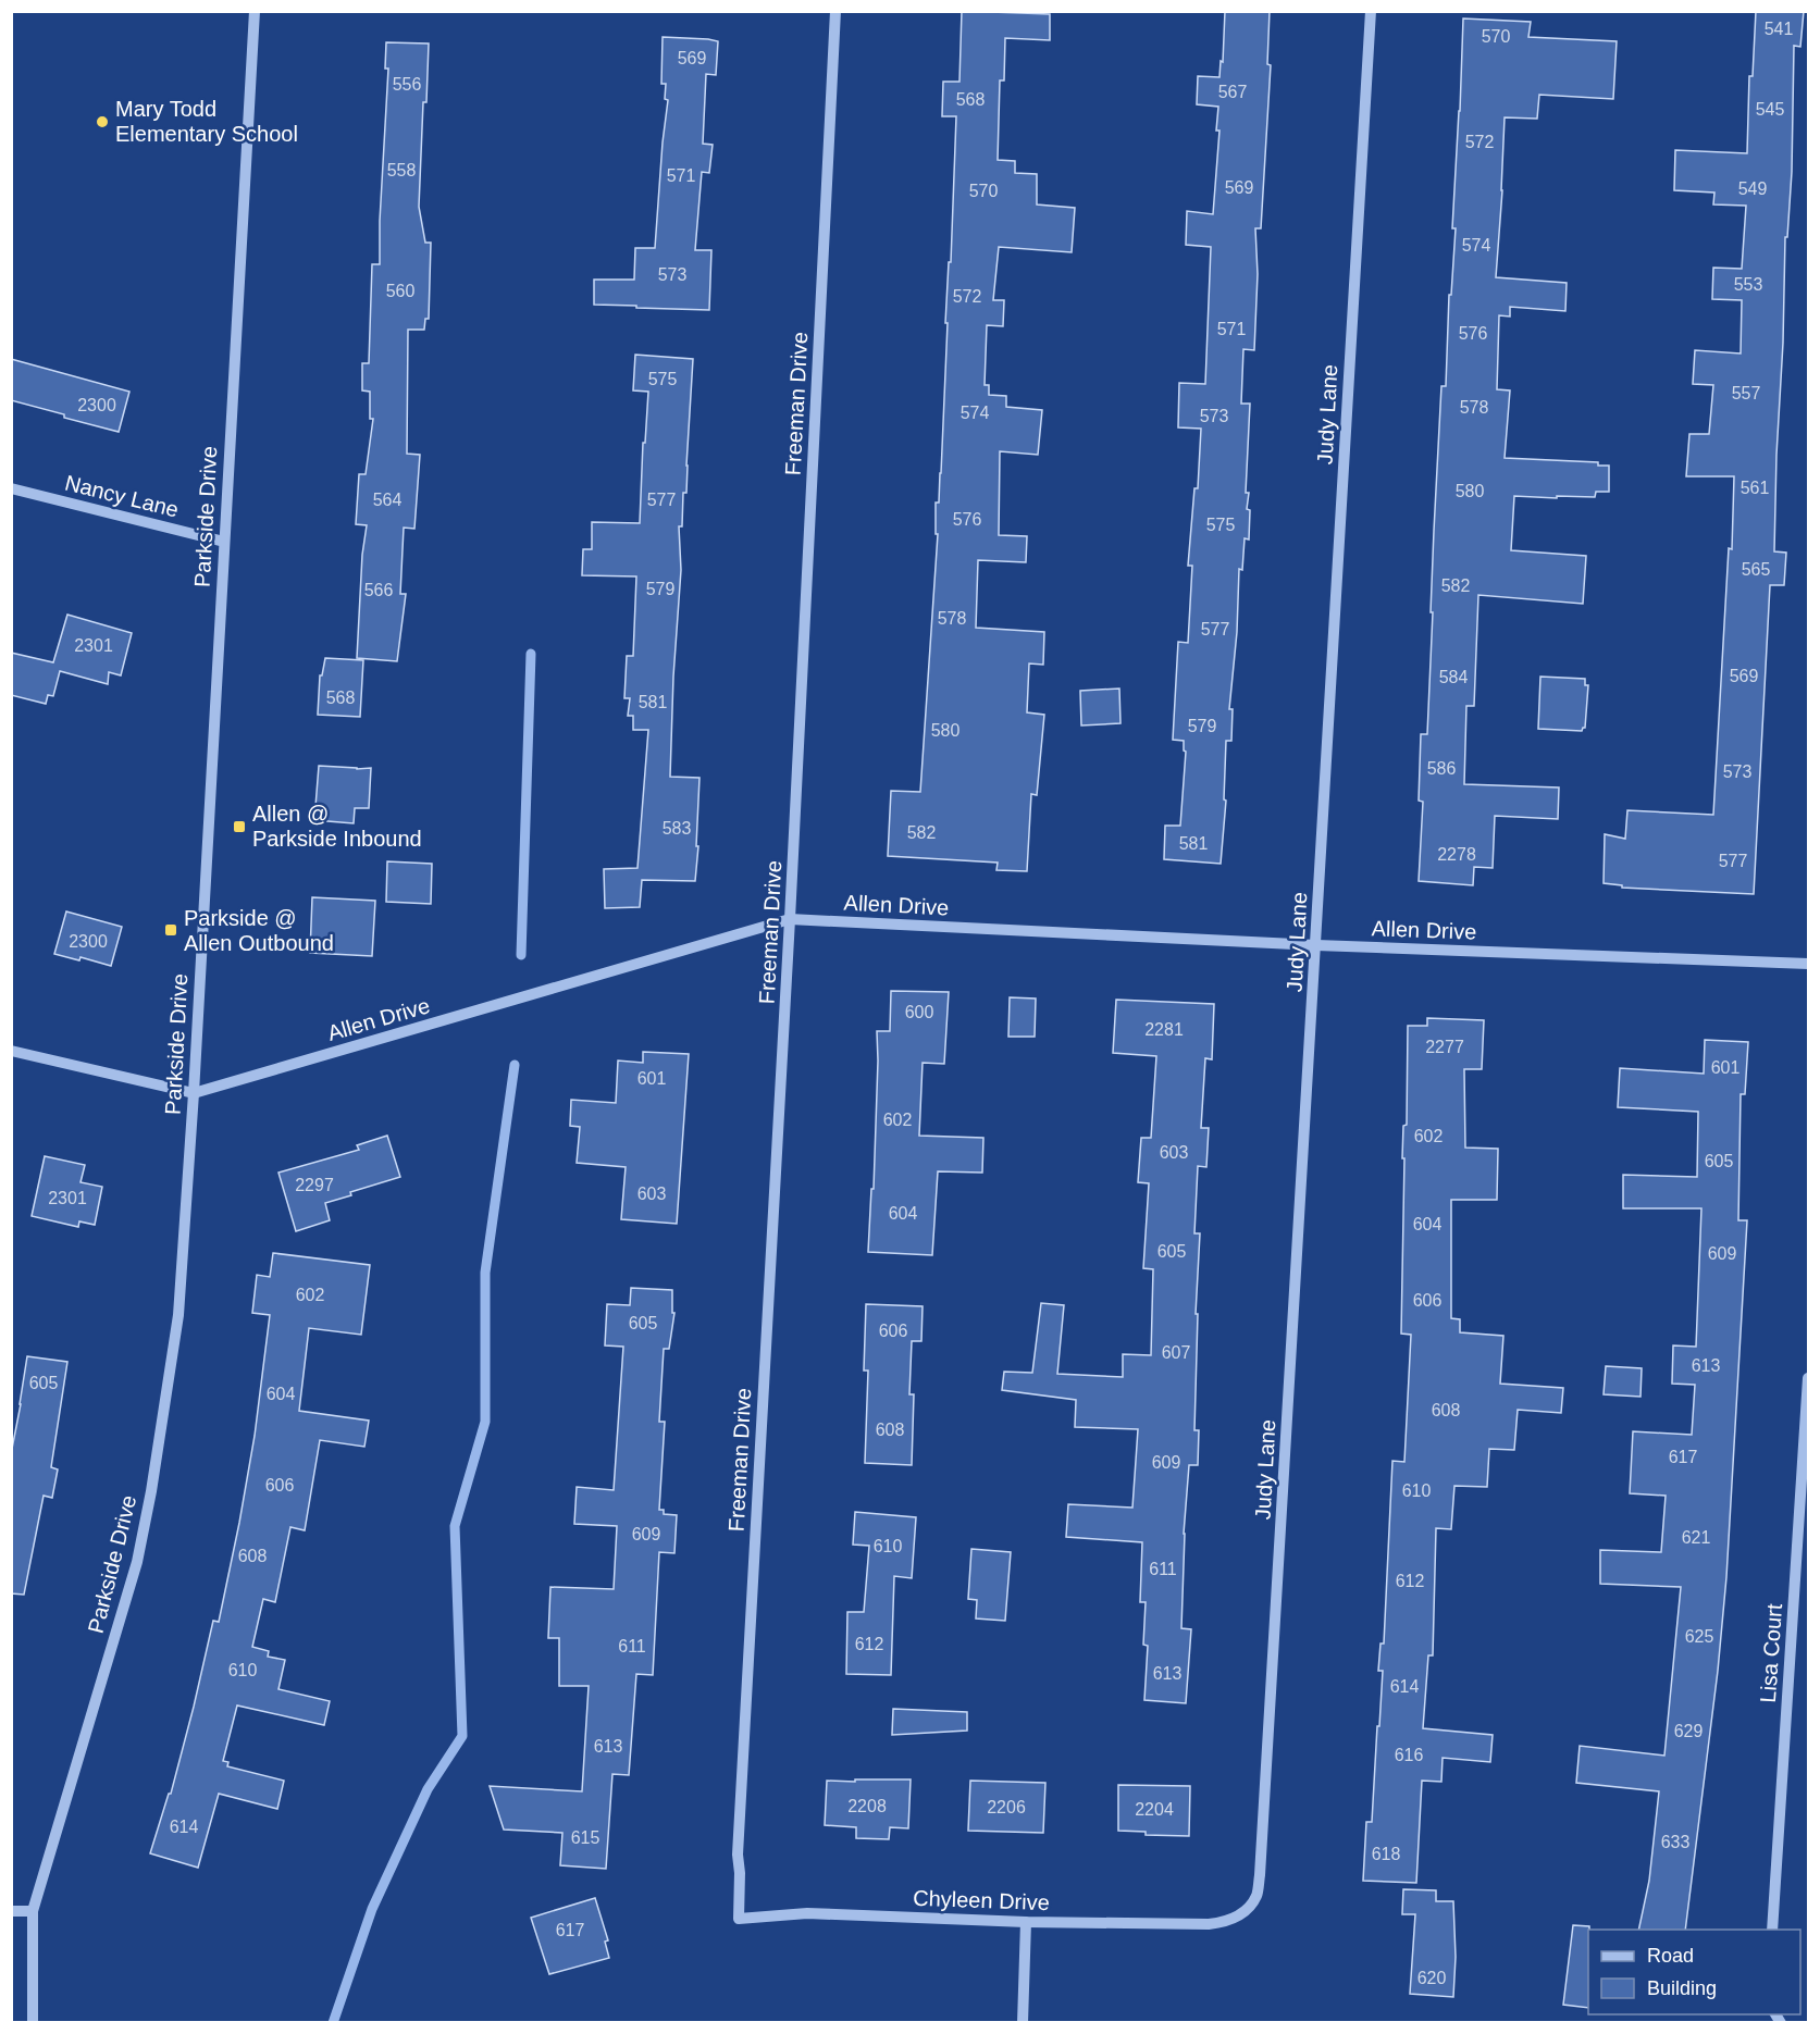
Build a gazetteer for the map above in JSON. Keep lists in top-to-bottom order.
{
  "streets": {
    "street": [
      "Freeman Drive",
      "Judy Lane",
      "Nancy Lane",
      "Parkside Drive",
      "Allen Drive",
      "Lisa Court",
      "Chyleen Drive"
    ]
  },
  "crossings": [
    ["Freeman Drive", "Allen Drive"],
    ["Freeman Drive", "Chyleen Drive"],
    ["Judy Lane", "Allen Drive"],
    ["Judy Lane", "Chyleen Drive"],
    ["Nancy Lane", "Parkside Drive"],
    ["Parkside Drive", "Allen Drive"]
  ],
  "places": {
    "other": ["Mary Todd Elementary School"],
    "transit": ["Allen @ Parkside Inbound", "Parkside @ Allen Outbound"]
  },
  "house_numbers": [
    "541",
    "570",
    "569",
    "556",
    "567",
    "568",
    "545",
    "572",
    "558",
    "571",
    "569",
    "549",
    "570",
    "574",
    "573",
    "553",
    "560",
    "572",
    "571",
    "576",
    "575",
    "557",
    "2300",
    "578",
    "574",
    "573",
    "561",
    "580",
    "564",
    "577",
    "576",
    "575",
    "565",
    "582",
    "579",
    "566",
    "578",
    "577",
    "2301",
    "569",
    "584",
    "568",
    "581",
    "579",
    "580",
    "586",
    "573",
    "583",
    "582",
    "581",
    "2278",
    "577",
    "2300",
    "600",
    "2281",
    "2277",
    "601",
    "601",
    "602",
    "602",
    "603",
    "605",
    "2297",
    "603",
    "2301",
    "604",
    "604",
    "605",
    "609",
    "602",
    "606",
    "605",
    "606",
    "607",
    "613",
    "605",
    "604",
    "608",
    "608",
    "617",
    "609",
    "606",
    "610",
    "609",
    "621",
    "610",
    "608",
    "611",
    "612",
    "625",
    "612",
    "611",
    "610",
    "613",
    "614",
    "629",
    "613",
    "616",
    "2208",
    "2206",
    "2204",
    "614",
    "615",
    "633",
    "618",
    "617",
    "620"
  ],
  "legend": ["Road", "Building"]
}
